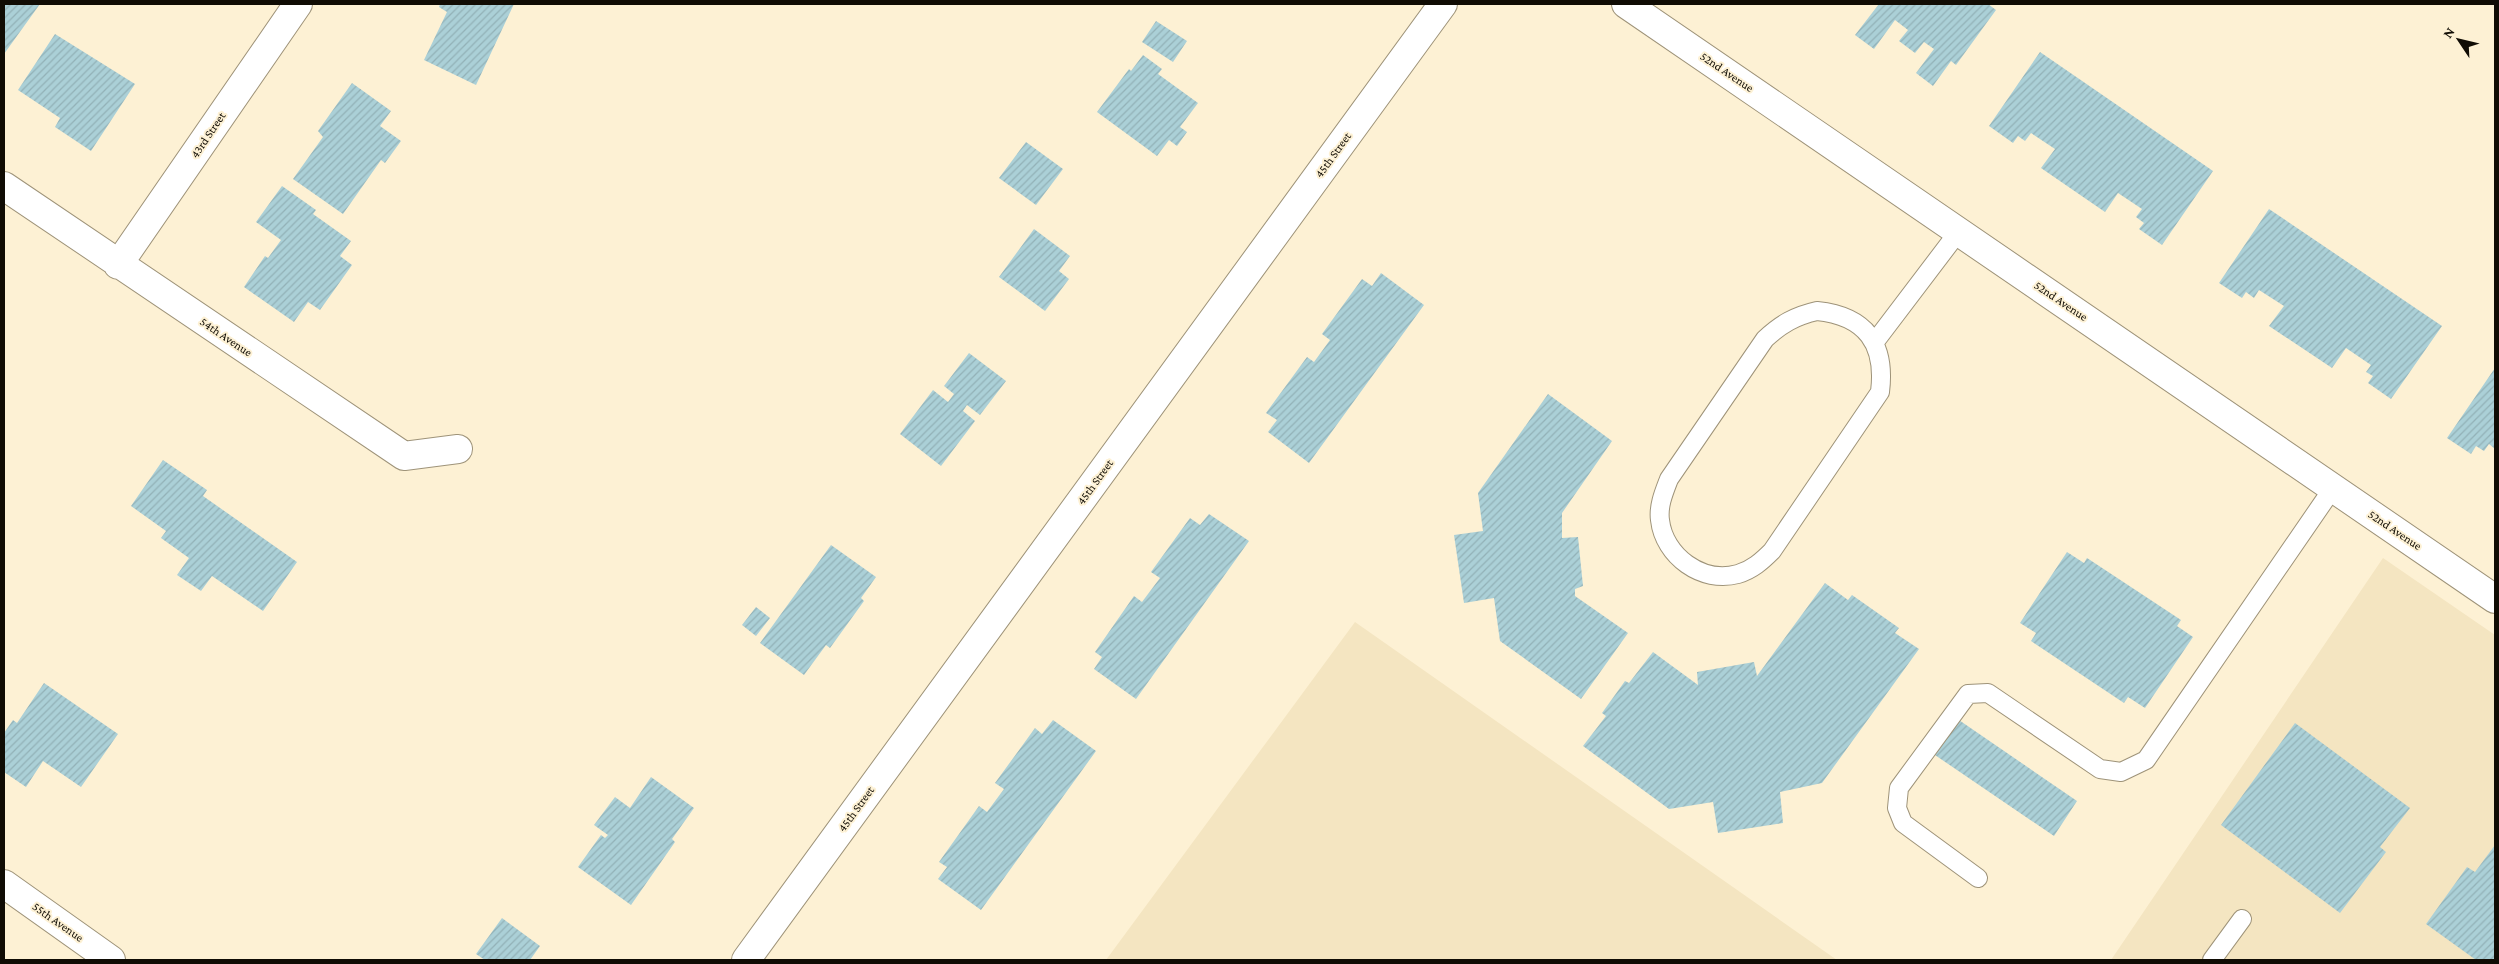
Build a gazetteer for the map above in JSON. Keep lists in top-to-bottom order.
{
  "streets": {
    "street": [
      "52nd Avenue",
      "43rd Street",
      "45th Street",
      "54th Avenue",
      "55th Avenue"
    ]
  },
  "crossings": [
    ["43rd Street", "54th Avenue"]
  ],
  "north": "top left"
}
